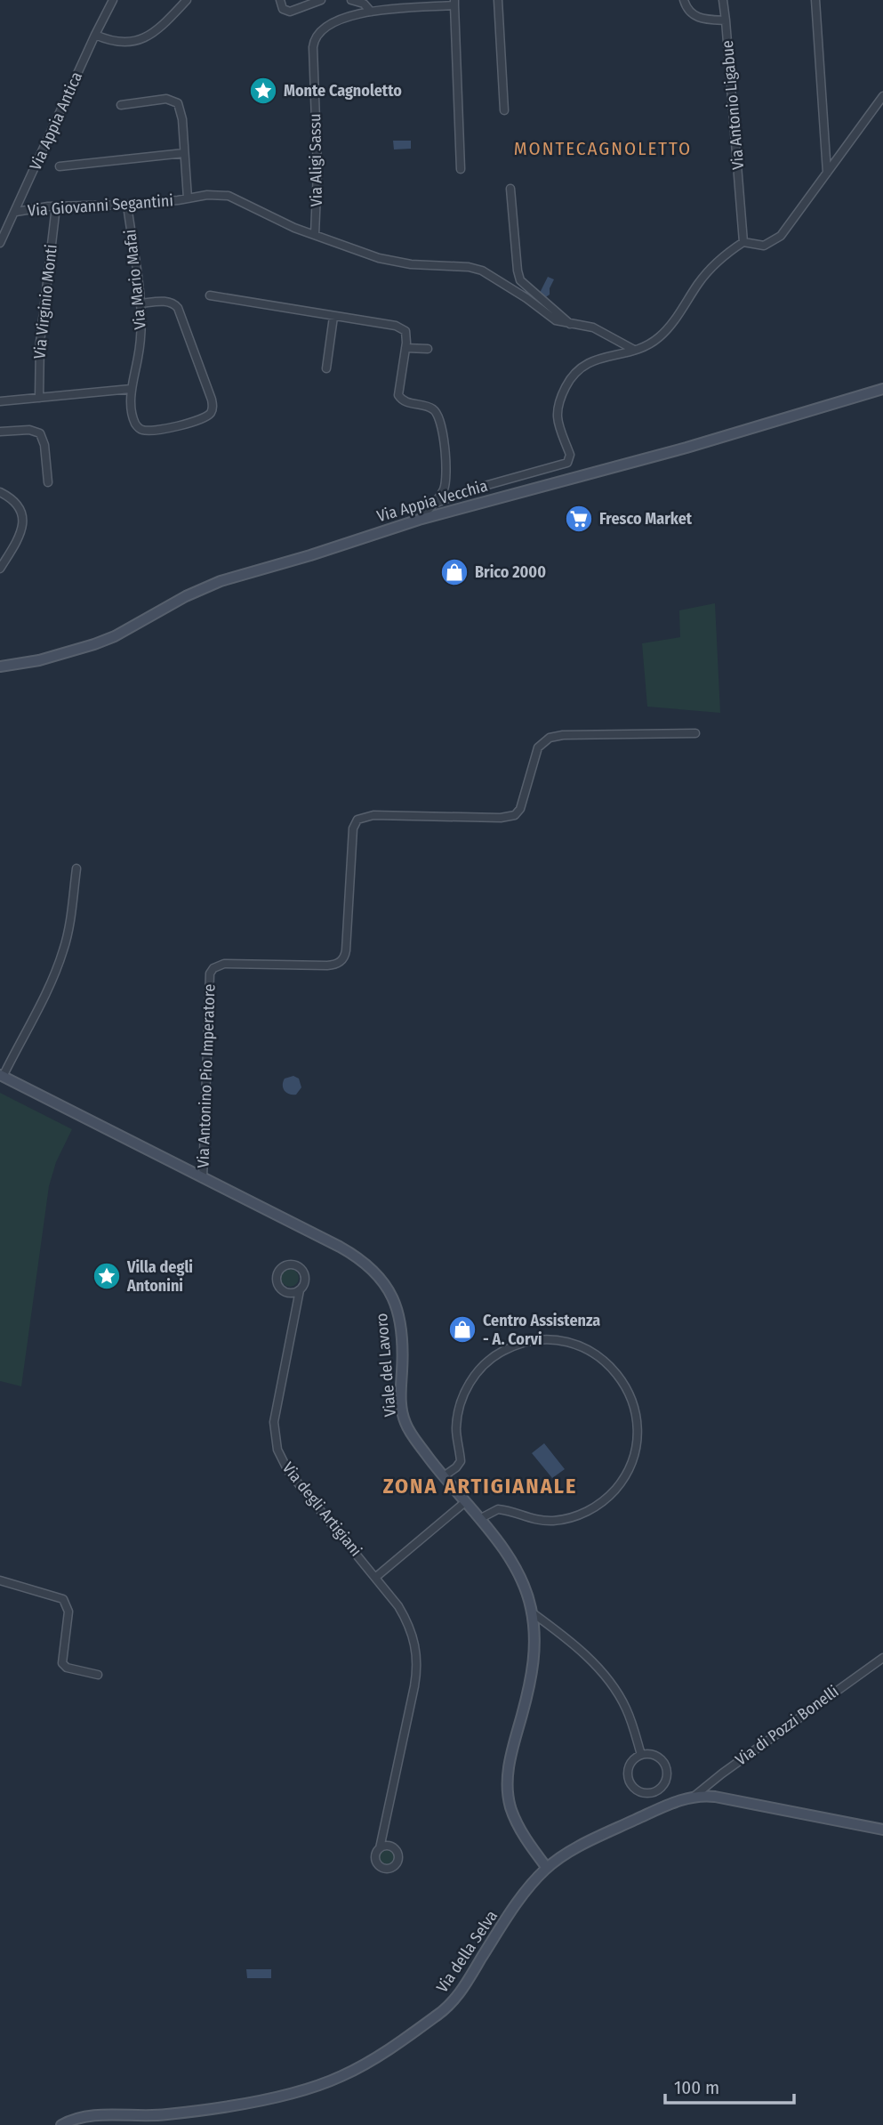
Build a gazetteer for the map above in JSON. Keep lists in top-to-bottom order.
{
  "streets": {
    "street": [
      "Via Antonio Ligabue",
      "Via Appia Antica",
      "Via Aligi Sassu",
      "Via Giovanni Segantini",
      "Via Mario Mafai",
      "Via Virginio Monti",
      "Via Appia Vecchia",
      "Via Antonino Pio Imperatore",
      "Viale del Lavoro",
      "Via degli Artigiani",
      "Via di Pozzi Bonelli",
      "Via della Selva"
    ]
  },
  "crossings": [
    ["Via Appia Antica", "Via Giovanni Segantini"],
    ["Via Aligi Sassu", "Via Giovanni Segantini"],
    ["Via Giovanni Segantini", "Via Mario Mafai"],
    ["Via Giovanni Segantini", "Via Virginio Monti"],
    ["Via Antonino Pio Imperatore", "Viale del Lavoro"],
    ["Viale del Lavoro", "Via della Selva"],
    ["Via di Pozzi Bonelli", "Via della Selva"]
  ],
  "districts": ["MONTECAGNOLETTO", "ZONA ARTIGIANALE"],
  "places": {
    "place": ["Monte Cagnoletto", "Villa degli Antonini"],
    "supermarket": ["Fresco Market"],
    "shop": ["Brico 2000", "Centro Assistenza - A. Corvi"]
  },
  "scale_bar": "100 m"
}
